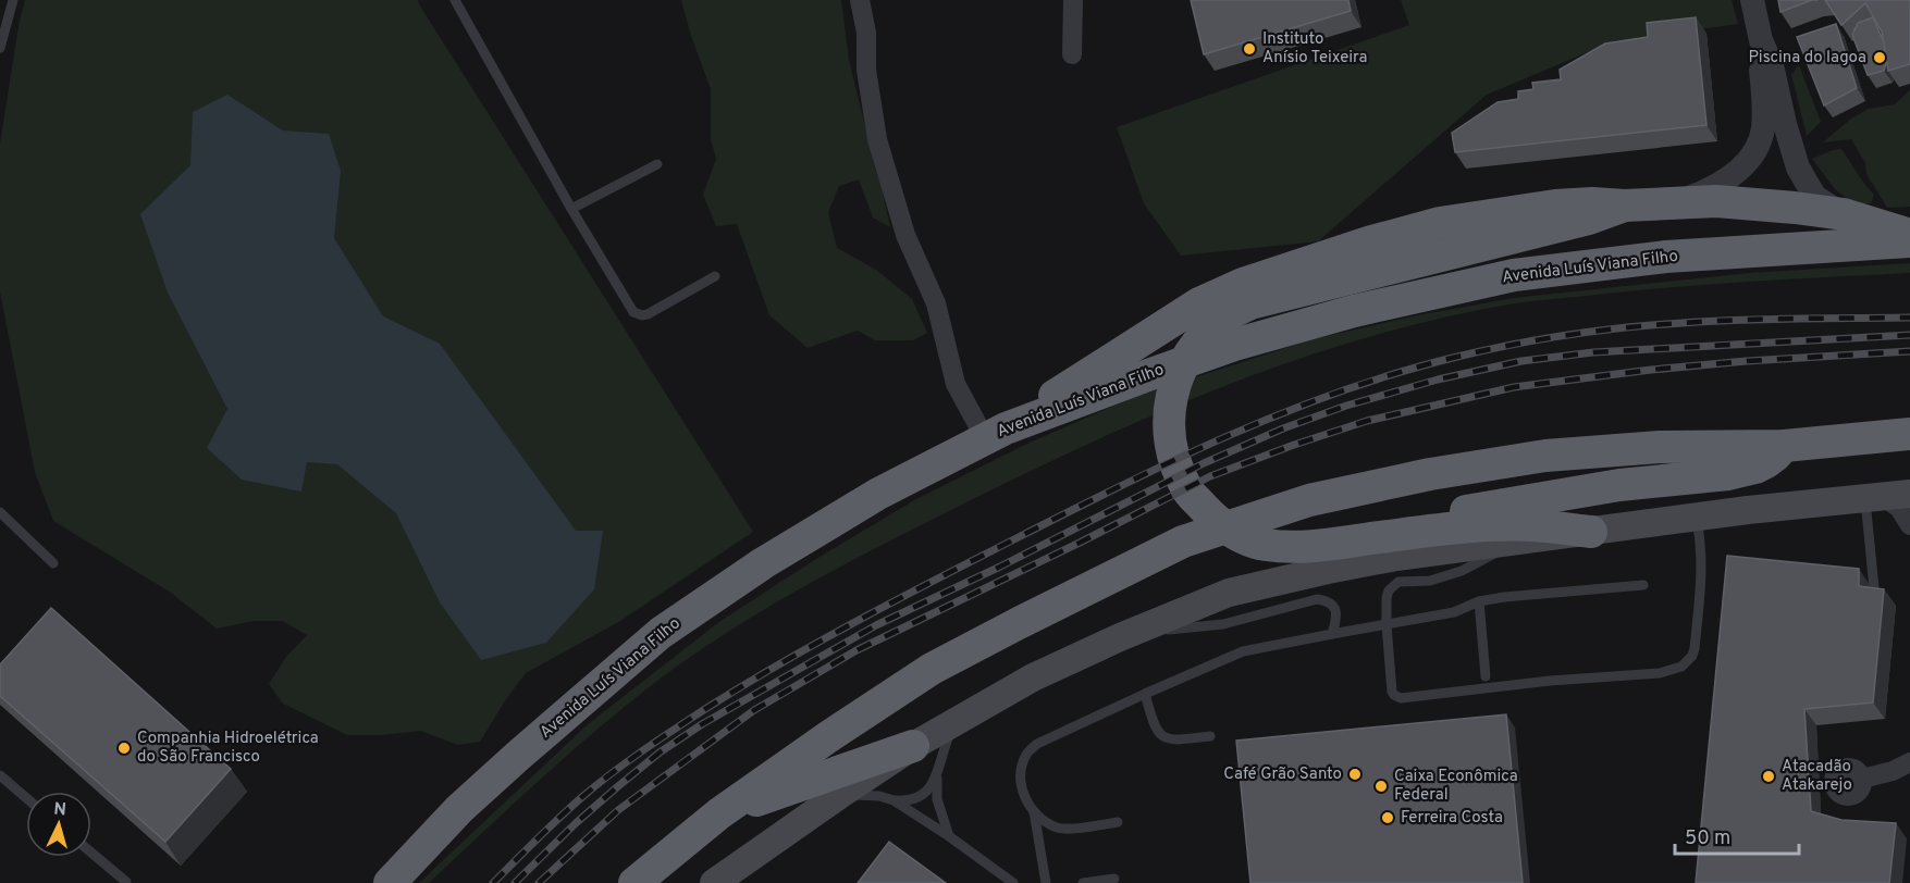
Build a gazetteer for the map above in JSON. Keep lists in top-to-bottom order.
{
  "streets": {
    "highway": ["Avenida Luís Viana Filho"]
  },
  "places": [
    "Instituto Anísio Teixeira",
    "Piscina do lagoa",
    "Companhia Hidroelétrica do São Francisco",
    "Café Grão Santo",
    "Atacadão Atakarejo",
    "Caixa Econômica Federal",
    "Ferreira Costa"
  ],
  "scale_bar": "50 m",
  "north": "top"
}
